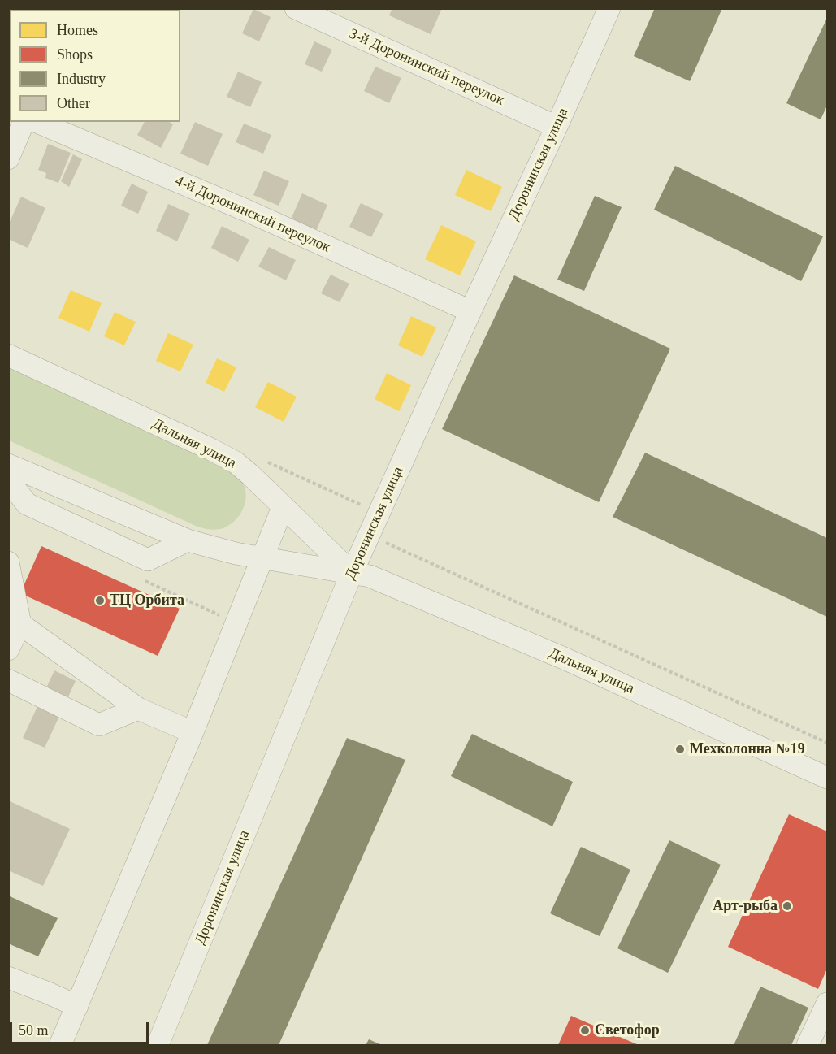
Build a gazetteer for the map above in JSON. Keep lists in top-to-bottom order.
{
  "streets": {
    "street": [
      "3-й Доронинский переулок",
      "Доронинская улица",
      "4-й Доронинский переулок",
      "Дальняя улица"
    ]
  },
  "crossings": [
    ["3-й Доронинский переулок", "Доронинская улица"],
    ["Доронинская улица", "4-й Доронинский переулок"],
    ["Доронинская улица", "Дальняя улица"]
  ],
  "places": [
    "ТЦ Орбита",
    "Мехколонна №19",
    "Арт-рыба",
    "Светофор"
  ],
  "legend": [
    "Homes",
    "Shops",
    "Industry",
    "Other"
  ],
  "scale_bar": "50 m"
}
